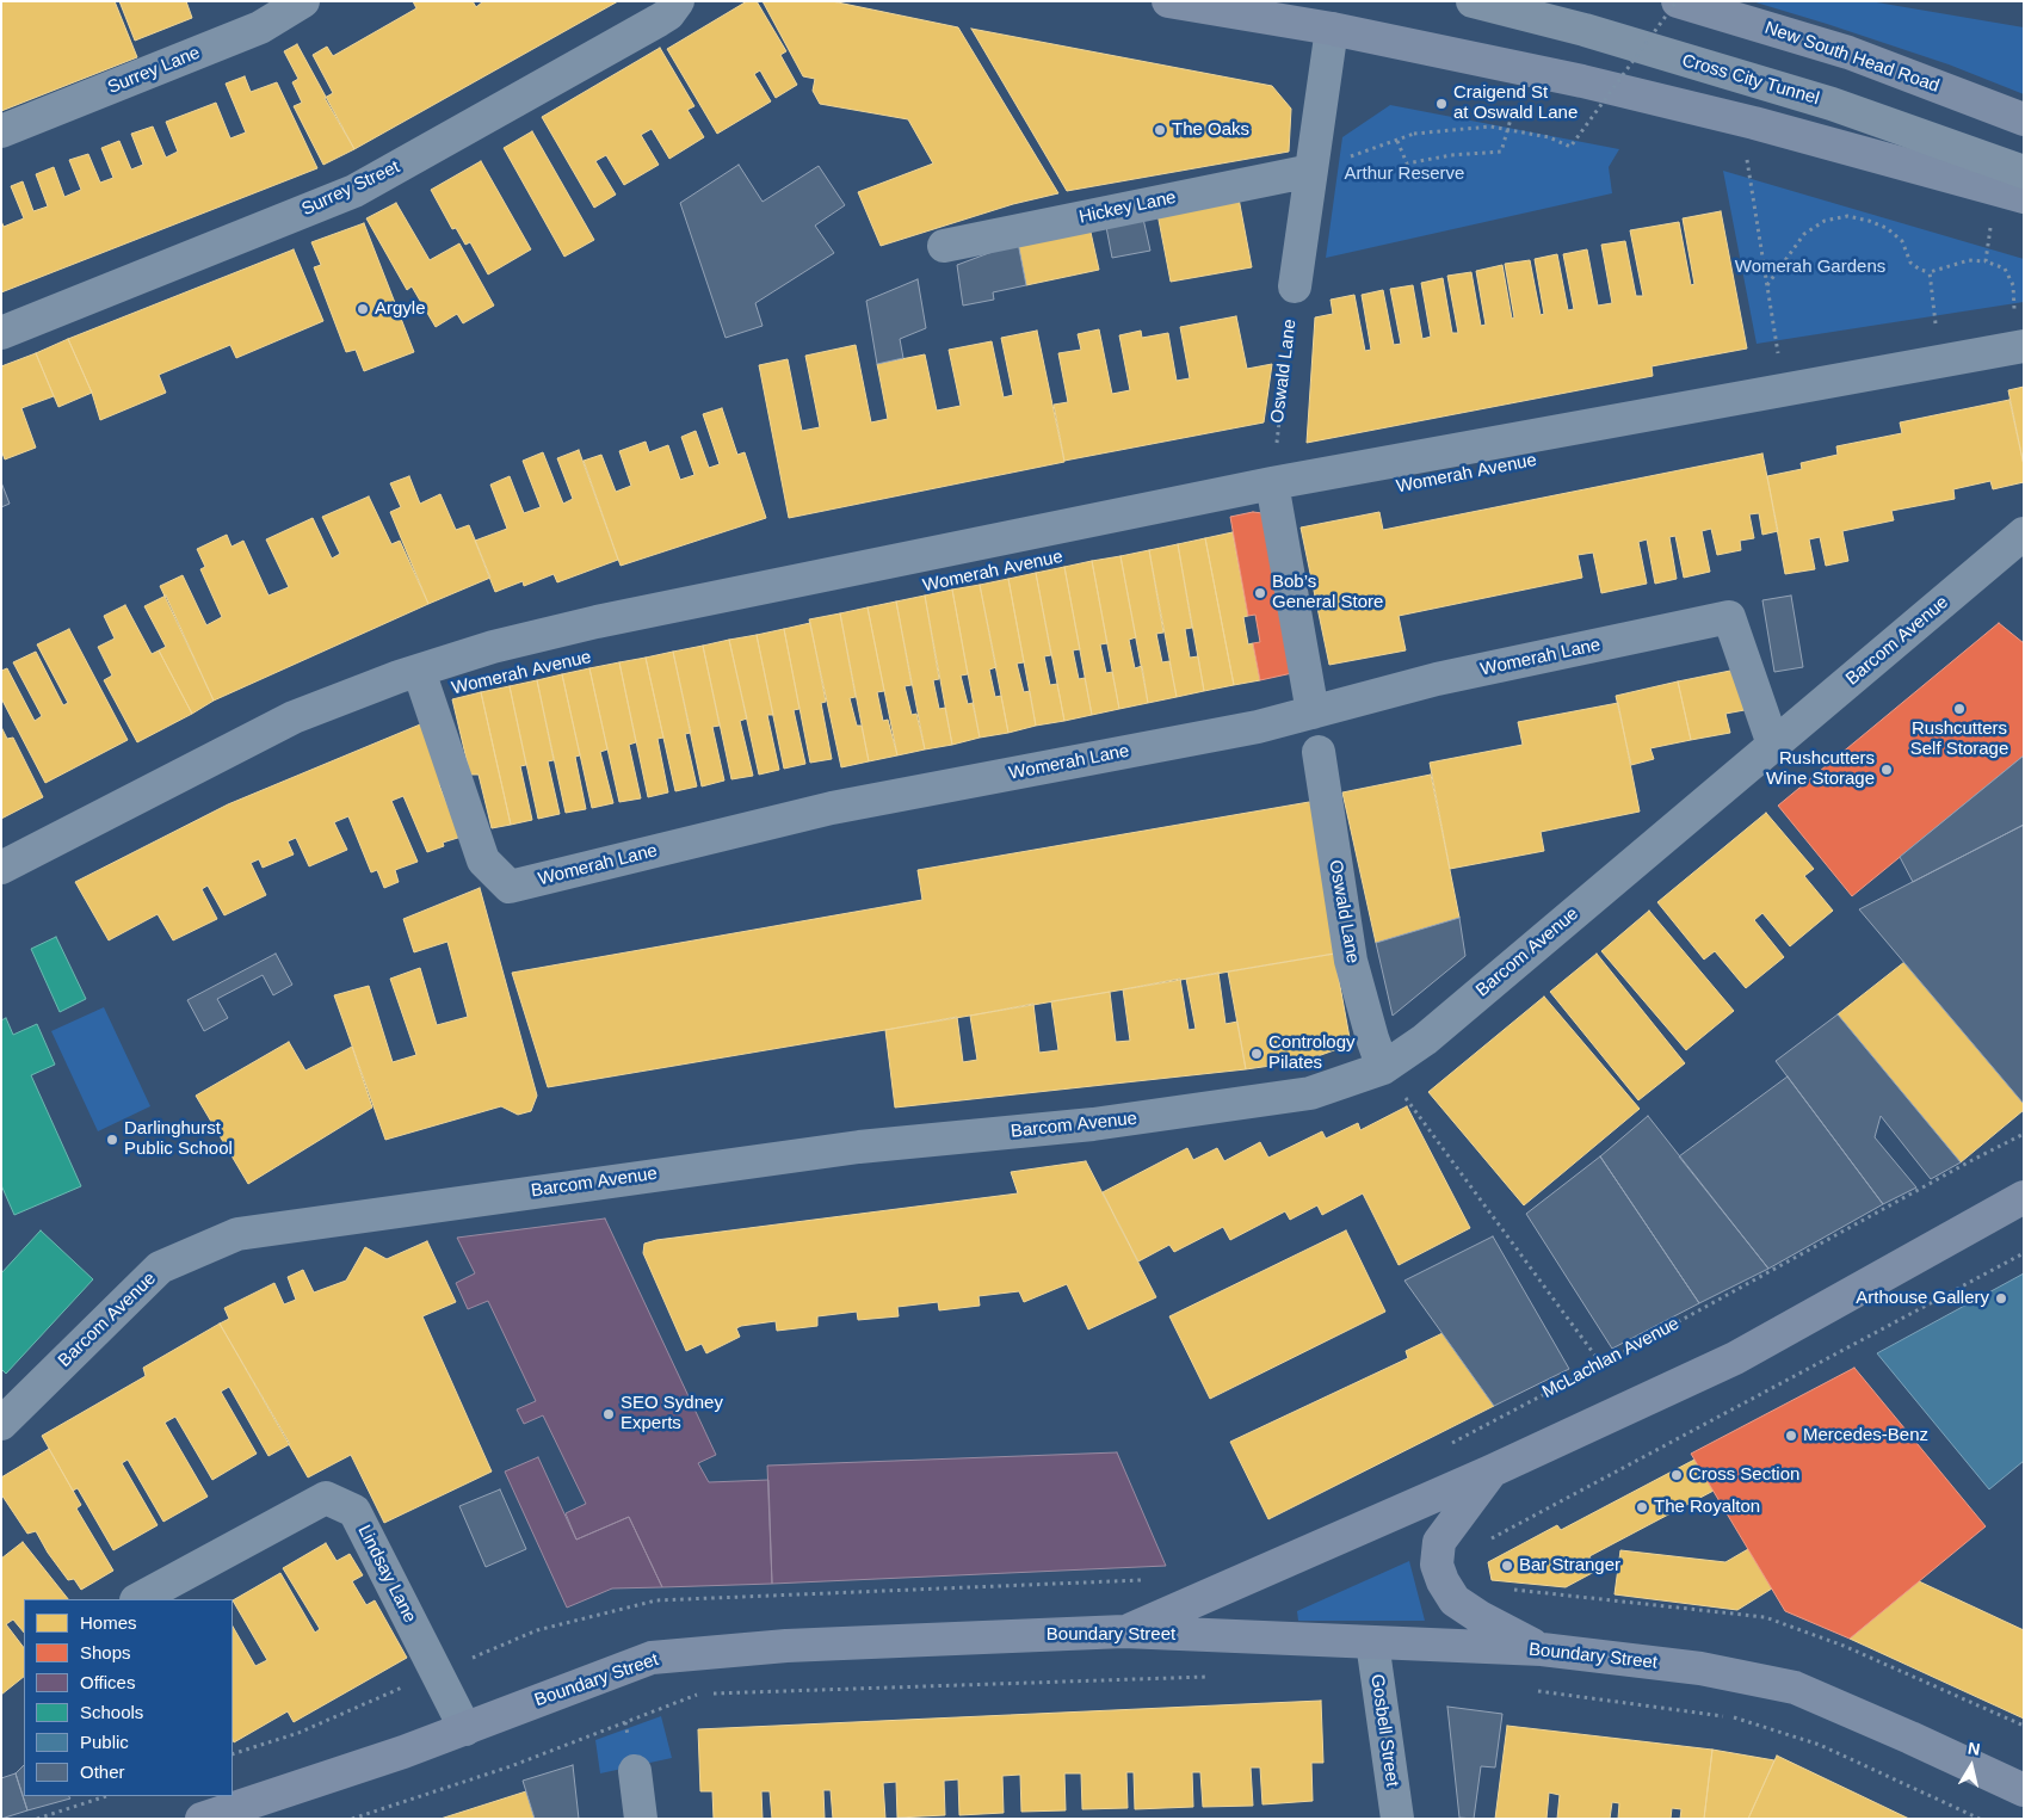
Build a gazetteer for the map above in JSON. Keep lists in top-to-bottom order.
{
  "streets": {
    "highway": ["Cross City Tunnel"],
    "main road": ["New South Head Road", "Boundary Street"],
    "street": [
      "Surrey Lane",
      "Surrey Street",
      "Hickey Lane",
      "Oswald Lane",
      "Womerah Avenue",
      "Barcom Avenue",
      "Womerah Lane",
      "Lindsay Lane",
      "Gosbell Street"
    ],
    "path": ["McLachlan Avenue"]
  },
  "crossings": [
    ["Oswald Lane", "Womerah Avenue"],
    ["Oswald Lane", "Barcom Avenue"],
    ["Womerah Avenue", "Womerah Lane"],
    ["Barcom Avenue", "Womerah Lane"],
    ["Lindsay Lane", "Boundary Street"],
    ["Boundary Street", "Gosbell Street"]
  ],
  "parks": ["Arthur Reserve", "Womerah Gardens"],
  "places": [
    "Craigend St at Oswald Lane",
    "The Oaks",
    "Argyle",
    "Bob’s General Store",
    "Rushcutters Self Storage",
    "Rushcutters Wine Storage",
    "Contrology Pilates",
    "Darlinghurst Public School",
    "Arthouse Gallery",
    "SEO Sydney Experts",
    "Mercedes-Benz",
    "Cross Section",
    "The Royalton",
    "Bar Stranger"
  ],
  "legend": [
    "Homes",
    "Shops",
    "Offices",
    "Schools",
    "Public",
    "Other"
  ],
  "north": "top"
}
